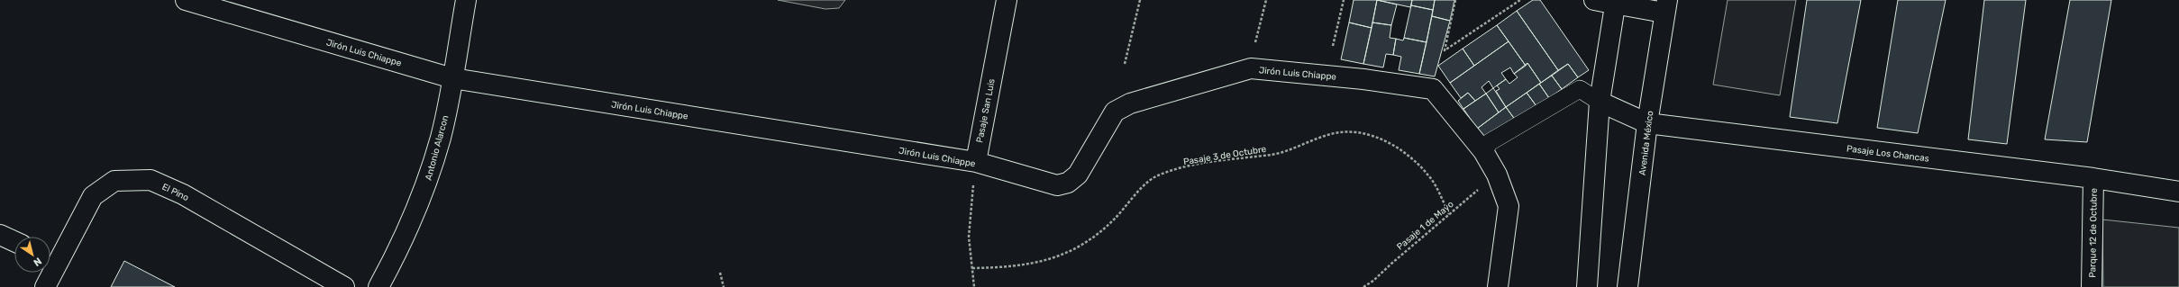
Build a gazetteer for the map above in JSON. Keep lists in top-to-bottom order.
{
  "streets": {
    "street": [
      "Jirón Luis Chiappe",
      "Pasaje San Luis",
      "Avenida México",
      "Antonio Alarcon",
      "Pasaje Los Chancas",
      "El Pino",
      "Parque 12 de Octubre"
    ],
    "path": ["Pasaje 3 de Octubre", "Pasaje 1 de Mayo"]
  },
  "crossings": [
    ["Jirón Luis Chiappe", "Pasaje San Luis"],
    ["Jirón Luis Chiappe", "Antonio Alarcon"],
    ["Jirón Luis Chiappe", "Pasaje 1 de Mayo"],
    ["Avenida México", "Pasaje Los Chancas"],
    ["Pasaje Los Chancas", "Parque 12 de Octubre"],
    ["Pasaje 3 de Octubre", "Pasaje 1 de Mayo"]
  ],
  "north": "bottom right"
}
